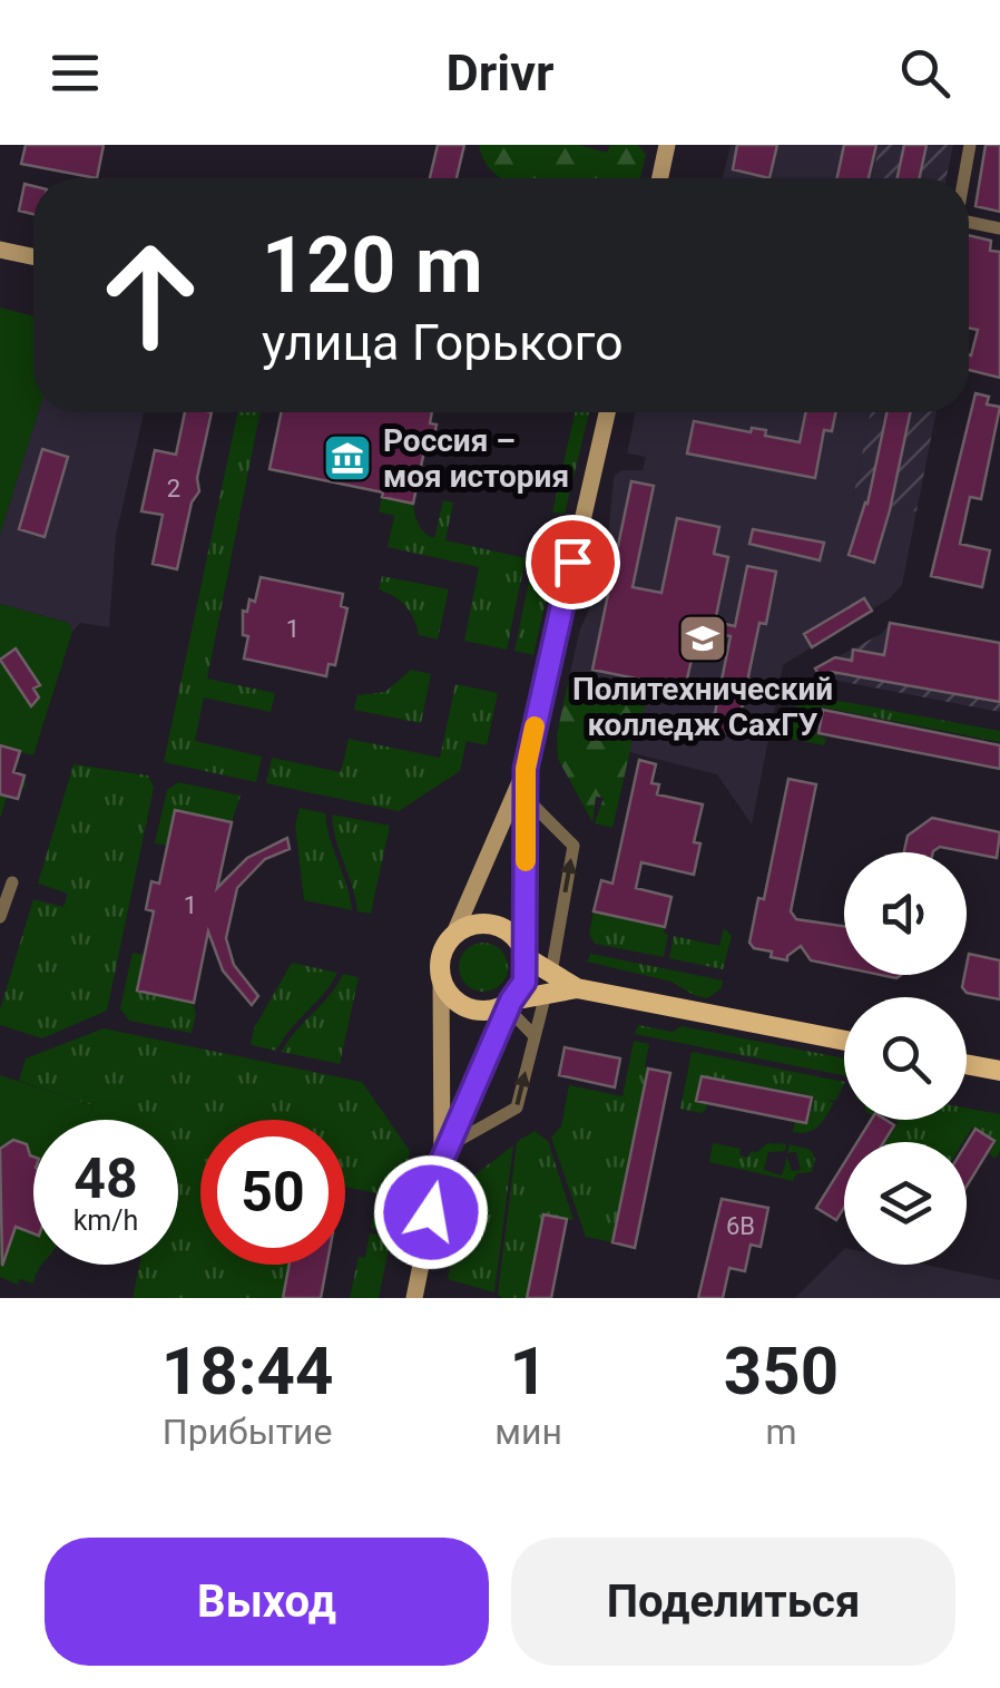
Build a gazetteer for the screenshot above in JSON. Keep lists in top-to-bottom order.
{
  "places": {
    "museum": ["Россия – моя история"],
    "school or university": ["Политехнический колледж СахГУ"]
  },
  "house_numbers": [
    "2",
    "1",
    "1",
    "6В"
  ],
  "page": {
    "header": "Drivr",
    "turn": ["120 m", "улица Горького"],
    "speed": "48 km/h",
    "limit": "50",
    "eta": [
      "18:44",
      "Прибытие",
      "1",
      "мин",
      "350",
      "m"
    ],
    "buttons": ["Выход", "Поделиться"]
  }
}
